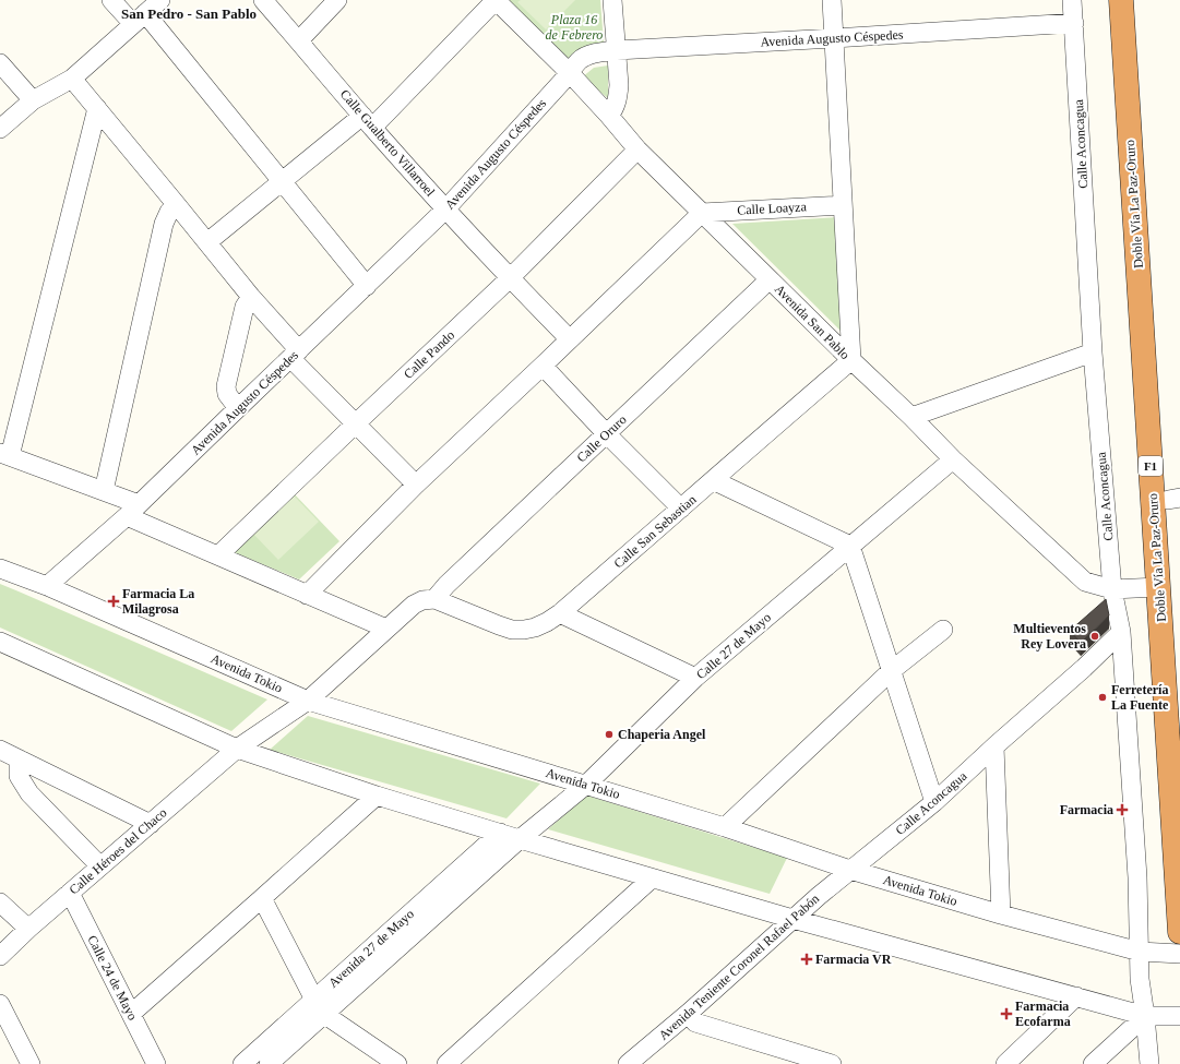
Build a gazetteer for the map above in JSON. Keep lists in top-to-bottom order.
{
  "streets": {
    "highway": ["Doble Vía La Paz-Oruro", "F1"],
    "street": [
      "Avenida Augusto Céspedes",
      "Calle Gualberto Villarroel",
      "Calle Aconcagua",
      "Calle Loayza",
      "Avenida San Pablo",
      "Calle Pando",
      "Calle Oruro",
      "Calle San Sebastian",
      "Calle 27 de Mayo",
      "Avenida Tokio",
      "Calle Héroes del Chaco",
      "Avenida 27 de Mayo",
      "Avenida Teniente Coronel Rafael Pabón",
      "Calle 24 de Mayo"
    ]
  },
  "crossings": [
    ["Avenida Augusto Céspedes", "Calle Gualberto Villarroel"],
    ["Avenida Augusto Céspedes", "Calle Aconcagua"],
    ["Avenida Augusto Céspedes", "Avenida San Pablo"],
    ["Avenida Augusto Céspedes", "Avenida Tokio"],
    ["Calle Gualberto Villarroel", "Calle Pando"],
    ["Calle Aconcagua", "Avenida San Pablo"],
    ["Calle Aconcagua", "Avenida Tokio"],
    ["Calle Aconcagua", "Avenida Teniente Coronel Rafael Pabón"],
    ["Doble Vía La Paz-Oruro", "Avenida San Pablo"],
    ["Calle Loayza", "Avenida San Pablo"],
    ["Avenida San Pablo", "Calle Pando"],
    ["Avenida San Pablo", "Calle Oruro"],
    ["Avenida San Pablo", "Calle San Sebastian"],
    ["Avenida San Pablo", "Calle 27 de Mayo"],
    ["Calle Oruro", "Calle San Sebastian"],
    ["Calle Oruro", "Calle Héroes del Chaco"],
    ["Calle San Sebastian", "Calle Héroes del Chaco"],
    ["Calle 27 de Mayo", "Avenida Tokio"],
    ["Calle 27 de Mayo", "Avenida 27 de Mayo"],
    ["Avenida Tokio", "Calle Héroes del Chaco"],
    ["Avenida Tokio", "Avenida Teniente Coronel Rafael Pabón"],
    ["Calle Héroes del Chaco", "Calle 24 de Mayo"]
  ],
  "districts": ["San Pedro - San Pablo"],
  "parks": ["Plaza 16 de Febrero"],
  "places": {
    "health": [
      "Farmacia La Milagrosa",
      "Farmacia",
      "Farmacia VR",
      "Farmacia Ecofarma"
    ],
    "other": ["Multieventos Rey Lovera", "Ferretería La Fuente", "Chaperia Angel"]
  }
}
